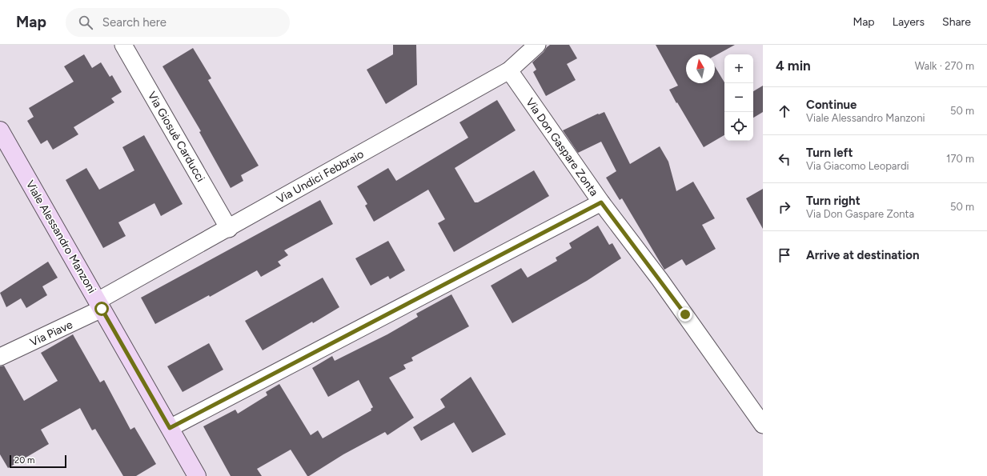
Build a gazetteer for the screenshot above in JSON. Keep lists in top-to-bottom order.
{
  "streets": {
    "main road": ["Viale Alessandro Manzoni"],
    "street": [
      "Via Giosuè Carducci",
      "Via Don Gaspare Zonta",
      "Via Undici Febbraio",
      "Via Piave"
    ]
  },
  "crossings": [
    ["Via Giosuè Carducci", "Via Undici Febbraio"],
    ["Via Don Gaspare Zonta", "Via Undici Febbraio"],
    ["Via Undici Febbraio", "Viale Alessandro Manzoni"],
    ["Via Undici Febbraio", "Via Piave"],
    ["Viale Alessandro Manzoni", "Via Piave"]
  ],
  "scale_bar": "20 m",
  "north": "top",
  "page": {
    "header": "Map",
    "search": "Search here",
    "nav": ["Map", "Layers", "Share"],
    "heading": ["4 min", "Walk · 270 m"],
    "map_buttons": ["+", "−"],
    "list": [
      ["Continue", "Viale Alessandro Manzoni", "50 m"],
      ["Turn left", "Via Giacomo Leopardi", "170 m"],
      ["Turn right", "Via Don Gaspare Zonta", "50 m"],
      "Arrive at destination"
    ],
    "scale": "20 m"
  }
}
